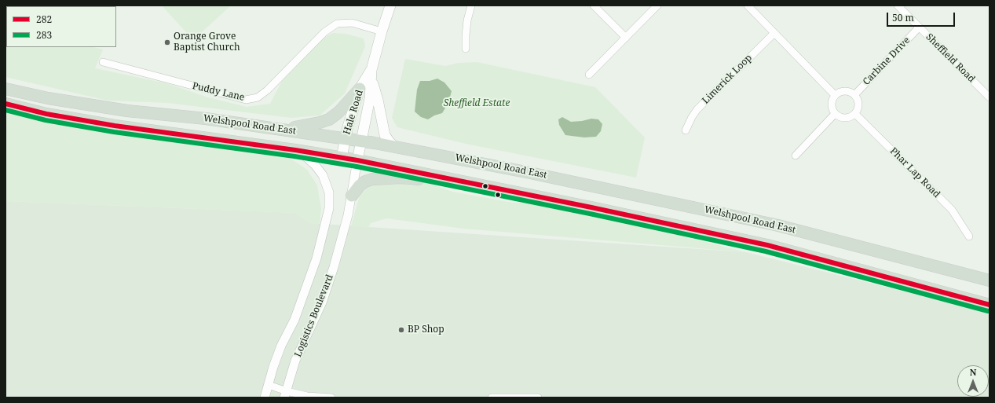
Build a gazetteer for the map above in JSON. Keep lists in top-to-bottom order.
{
  "streets": {
    "highway": ["Welshpool Road East"],
    "main road": ["Hale Road"],
    "street": [
      "Sheffield Road",
      "Carbine Drive",
      "Limerick Loop",
      "Puddy Lane",
      "Phar Lap Road",
      "Logistics Boulevard"
    ]
  },
  "crossings": [
    ["Sheffield Road", "Carbine Drive"],
    ["Carbine Drive", "Phar Lap Road"],
    ["Puddy Lane", "Hale Road"],
    ["Hale Road", "Welshpool Road East"],
    ["Hale Road", "Logistics Boulevard"],
    ["Welshpool Road East", "Logistics Boulevard"]
  ],
  "parks": ["Sheffield Estate"],
  "places": ["Orange Grove Baptist Church", "BP Shop"],
  "lines": ["transit line 282", "transit line 283"],
  "legend": ["282", "283"],
  "scale_bar": "50 m",
  "north": "top"
}
